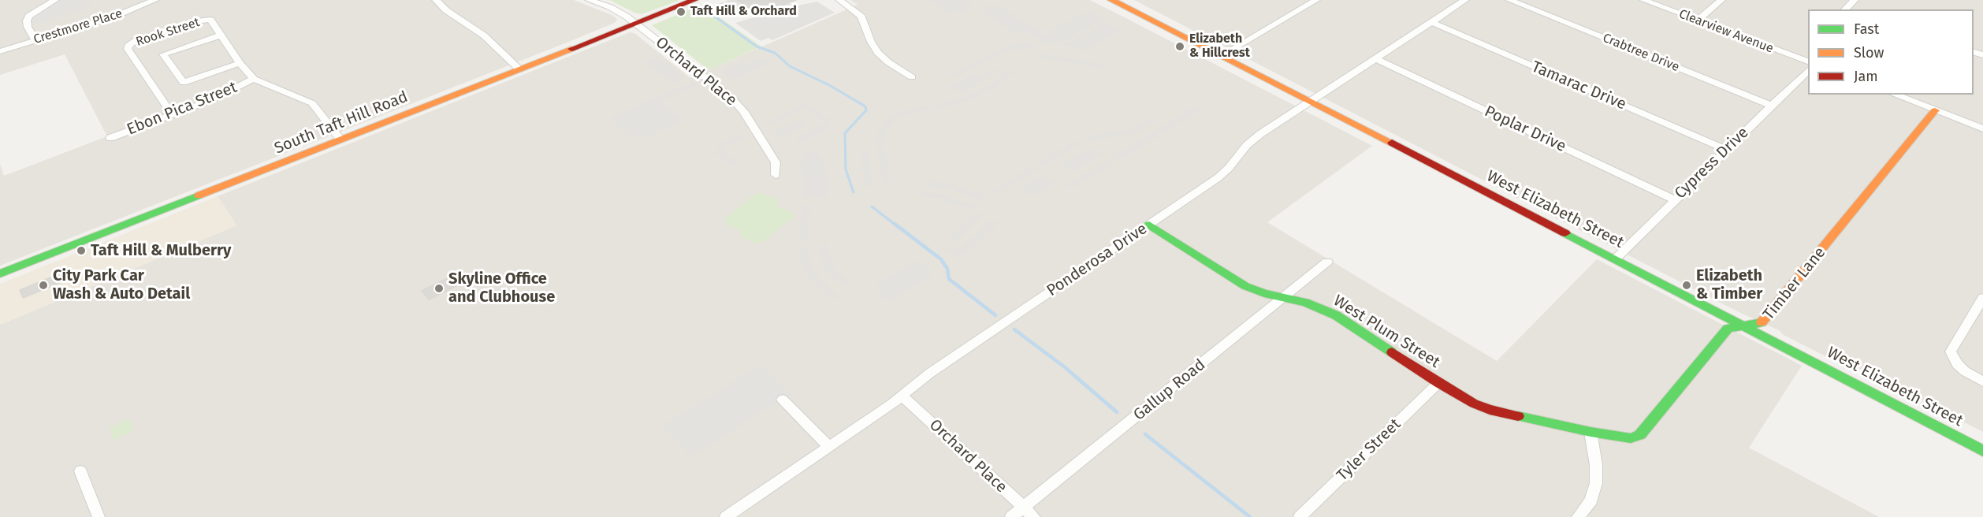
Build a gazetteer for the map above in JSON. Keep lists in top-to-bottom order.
{
  "streets": {
    "main road": [
      "South Taft Hill Road",
      "West Elizabeth Street",
      "Timber Lane",
      "West Plum Street"
    ],
    "street": [
      "Crestmore Place",
      "Clearview Avenue",
      "Rook Street",
      "Crabtree Drive",
      "Orchard Place",
      "Tamarac Drive",
      "Ebon Pica Street",
      "Poplar Drive",
      "Cypress Drive",
      "Ponderosa Drive",
      "Gallup Road",
      "Tyler Street"
    ]
  },
  "crossings": [
    ["Rook Street", "Ebon Pica Street"],
    ["Crabtree Drive", "Cypress Drive"],
    ["Orchard Place", "South Taft Hill Road"],
    ["Orchard Place", "Ponderosa Drive"],
    ["Orchard Place", "Gallup Road"],
    ["Tamarac Drive", "Cypress Drive"],
    ["Tamarac Drive", "Ponderosa Drive"],
    ["Poplar Drive", "Cypress Drive"],
    ["Poplar Drive", "Ponderosa Drive"],
    ["Cypress Drive", "West Elizabeth Street"],
    ["West Elizabeth Street", "Ponderosa Drive"],
    ["West Elizabeth Street", "Timber Lane"],
    ["Ponderosa Drive", "West Plum Street"],
    ["Timber Lane", "West Plum Street"],
    ["West Plum Street", "Gallup Road"],
    ["West Plum Street", "Tyler Street"]
  ],
  "places": [
    "Taft Hill & Orchard",
    "Elizabeth & Hillcrest",
    "Taft Hill & Mulberry",
    "City Park Car Wash & Auto Detail",
    "Elizabeth & Timber",
    "Skyline Office and Clubhouse"
  ],
  "legend": ["Fast", "Slow", "Jam"]
}
